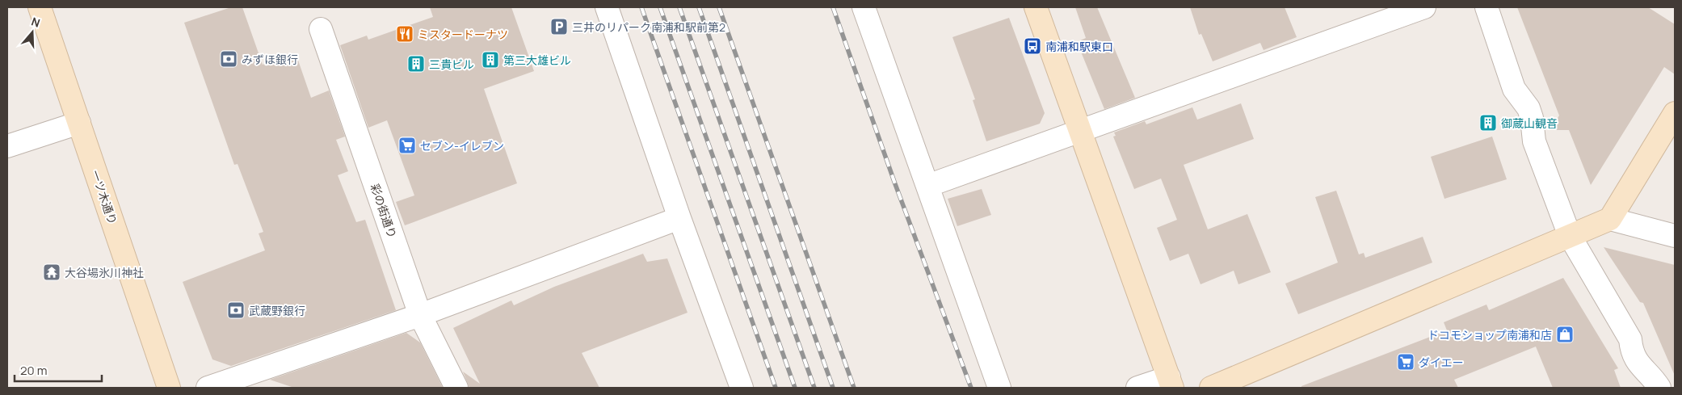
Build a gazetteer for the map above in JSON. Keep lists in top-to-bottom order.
{
  "streets": {
    "street": ["一ツ木通り", "彩の街通り"]
  },
  "places": {
    "parking": ["三井のリパーク南浦和駅前第2"],
    "restaurant": ["ミスタードーナツ"],
    "bus stop": ["南浦和駅東口"],
    "bank": ["みずほ銀行", "武蔵野銀行"],
    "building": ["第三大雄ビル", "三貴ビル", "御蔵山観音"],
    "supermarket": ["セブン-イレブン", "ダイエー"],
    "temple": ["大谷場氷川神社"],
    "shop": ["ドコモショップ南浦和店"]
  },
  "scale_bar": "20 m",
  "north": "top"
}
